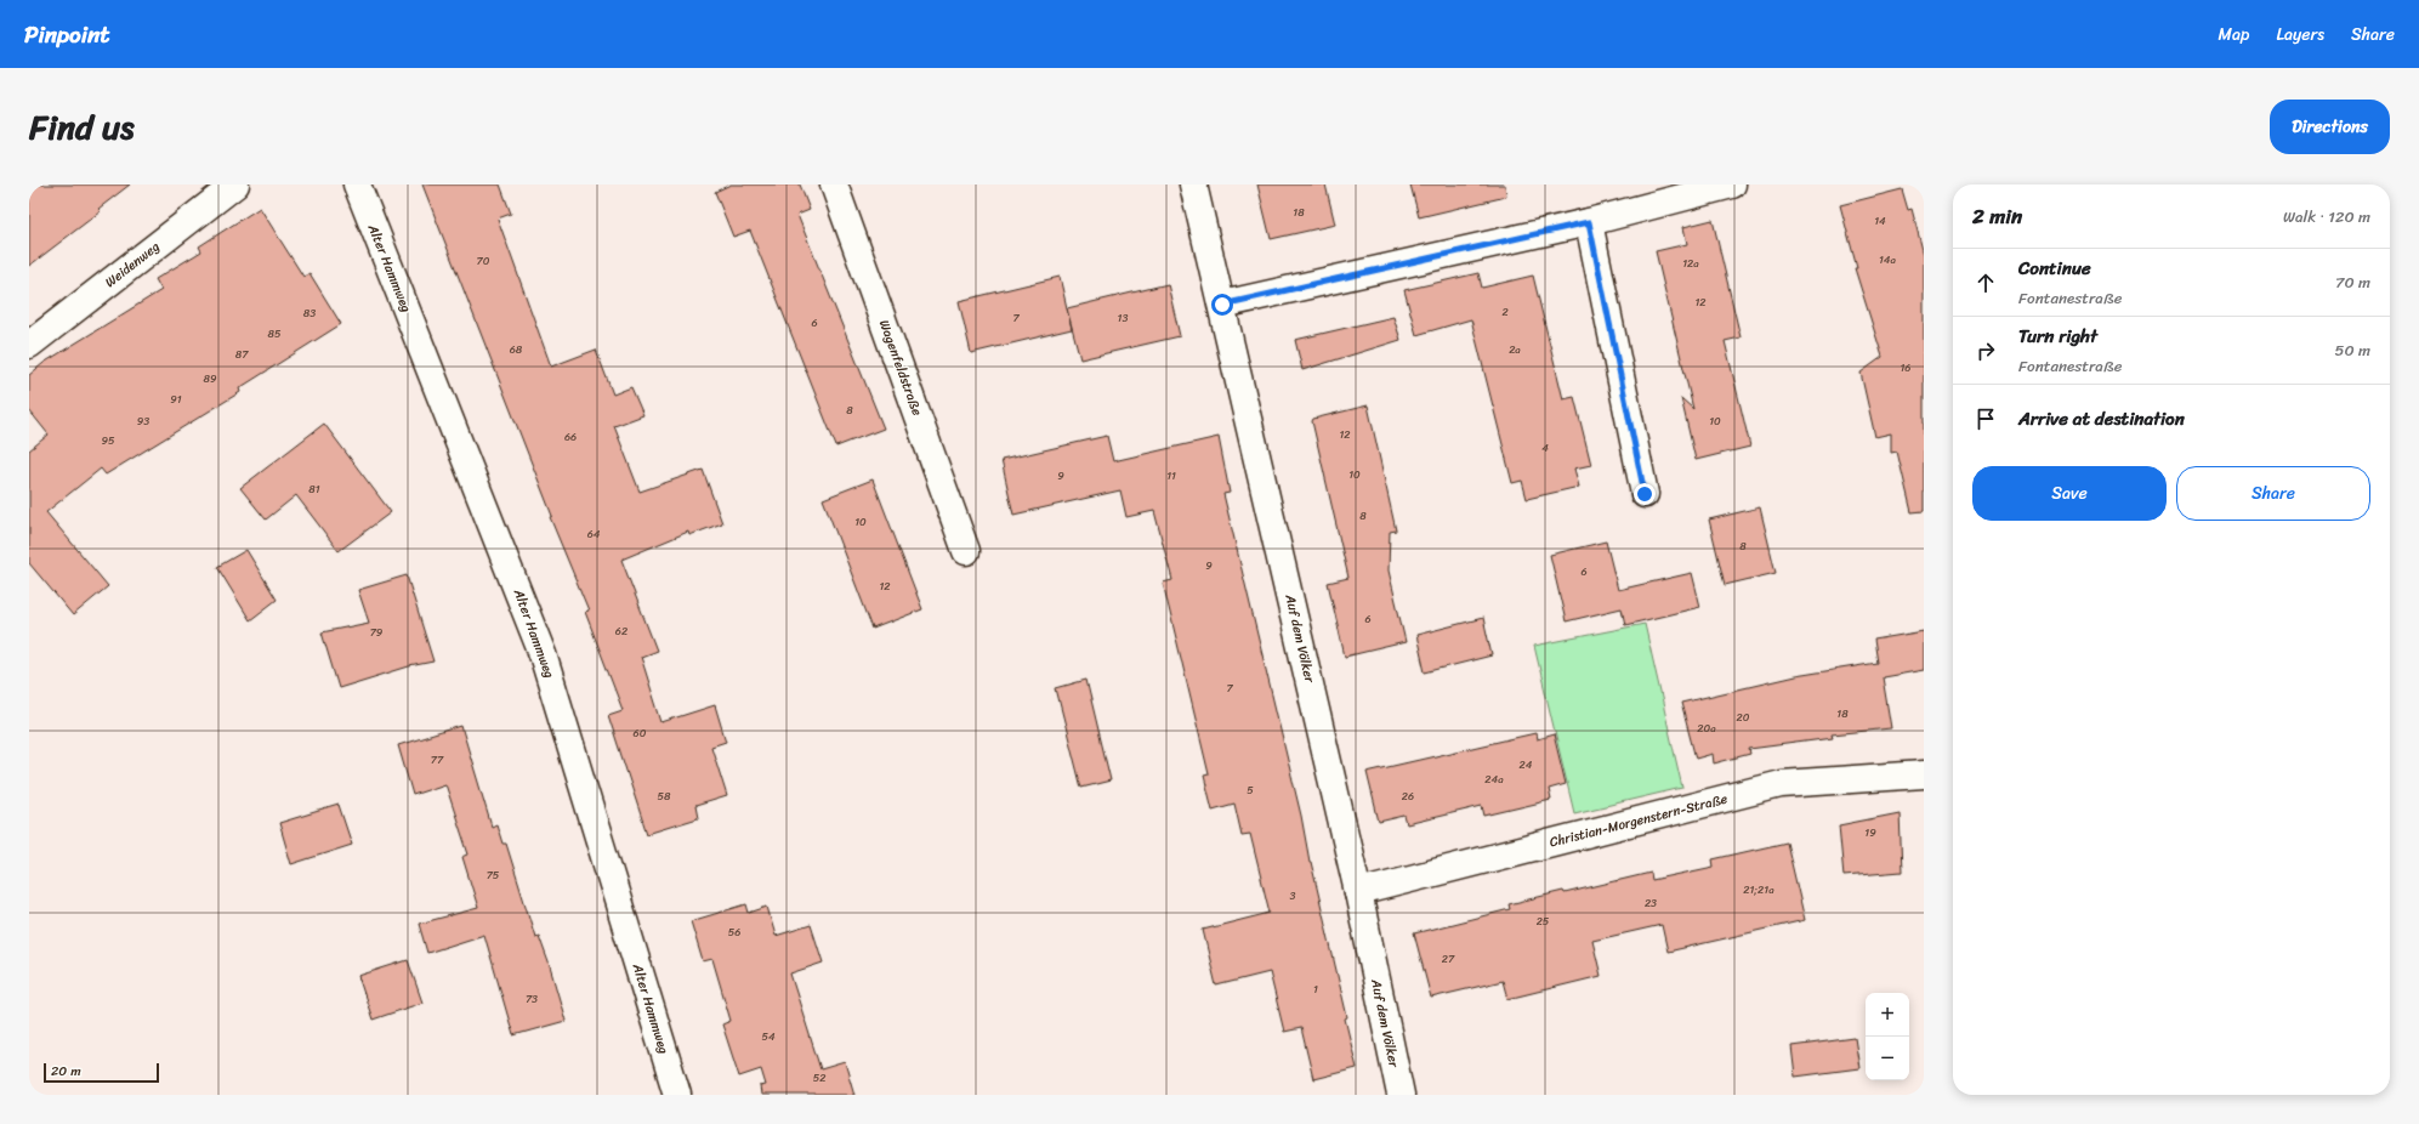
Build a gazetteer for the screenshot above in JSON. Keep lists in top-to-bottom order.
{
  "streets": {
    "street": [
      "Weidenweg",
      "Alter Hammweg",
      "Wagenfeldstraße",
      "Auf dem Völker",
      "Christian-Morgenstern-Straße"
    ]
  },
  "crossings": [
    ["Auf dem Völker", "Christian-Morgenstern-Straße"]
  ],
  "house_numbers": [
    "18",
    "14",
    "14a",
    "70",
    "12a",
    "12",
    "2",
    "83",
    "7",
    "13",
    "6",
    "85",
    "68",
    "2a",
    "87",
    "16",
    "89",
    "91",
    "8",
    "93",
    "10",
    "12",
    "66",
    "95",
    "4",
    "10",
    "9",
    "11",
    "81",
    "8",
    "10",
    "64",
    "8",
    "9",
    "6",
    "12",
    "6",
    "62",
    "79",
    "7",
    "18",
    "20",
    "20a",
    "60",
    "77",
    "24",
    "24a",
    "5",
    "58",
    "26",
    "19",
    "75",
    "21;21a",
    "3",
    "23",
    "25",
    "56",
    "27",
    "1",
    "73",
    "54",
    "52"
  ],
  "scale_bar": "20 m",
  "page": {
    "header": "Pinpoint",
    "nav": ["Map", "Layers", "Share"],
    "title": "Find us",
    "buttons": [
      "Directions",
      ["Save", "Share"]
    ],
    "heading": ["2 min", "Walk · 120 m"],
    "list": [
      ["Continue", "Fontanestraße", "70 m"],
      ["Turn right", "Fontanestraße", "50 m"],
      "Arrive at destination"
    ],
    "map_buttons": ["+", "−"],
    "scale": "20 m"
  }
}
